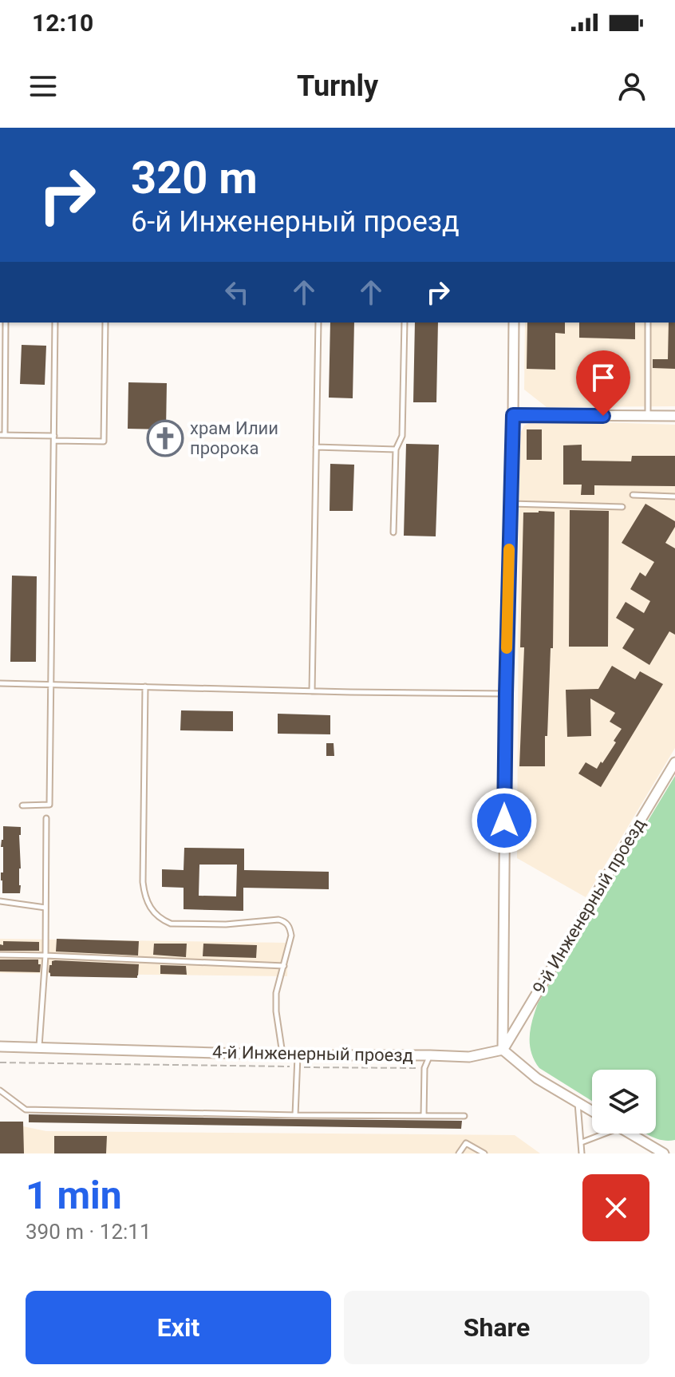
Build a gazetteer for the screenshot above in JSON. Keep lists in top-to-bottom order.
{
  "streets": {
    "street": ["9-й Инженерный проезд", "4-й Инженерный проезд"]
  },
  "crossings": [
    ["9-й Инженерный проезд", "4-й Инженерный проезд"]
  ],
  "places": {
    "church": ["храм Илии пророка"]
  },
  "page": {
    "status": "12:10",
    "header": "Turnly",
    "turn": ["320 m", "6-й Инженерный проезд"],
    "heading": ["1 min", "390 m · 12:11"],
    "buttons": ["Exit", "Share"]
  }
}
